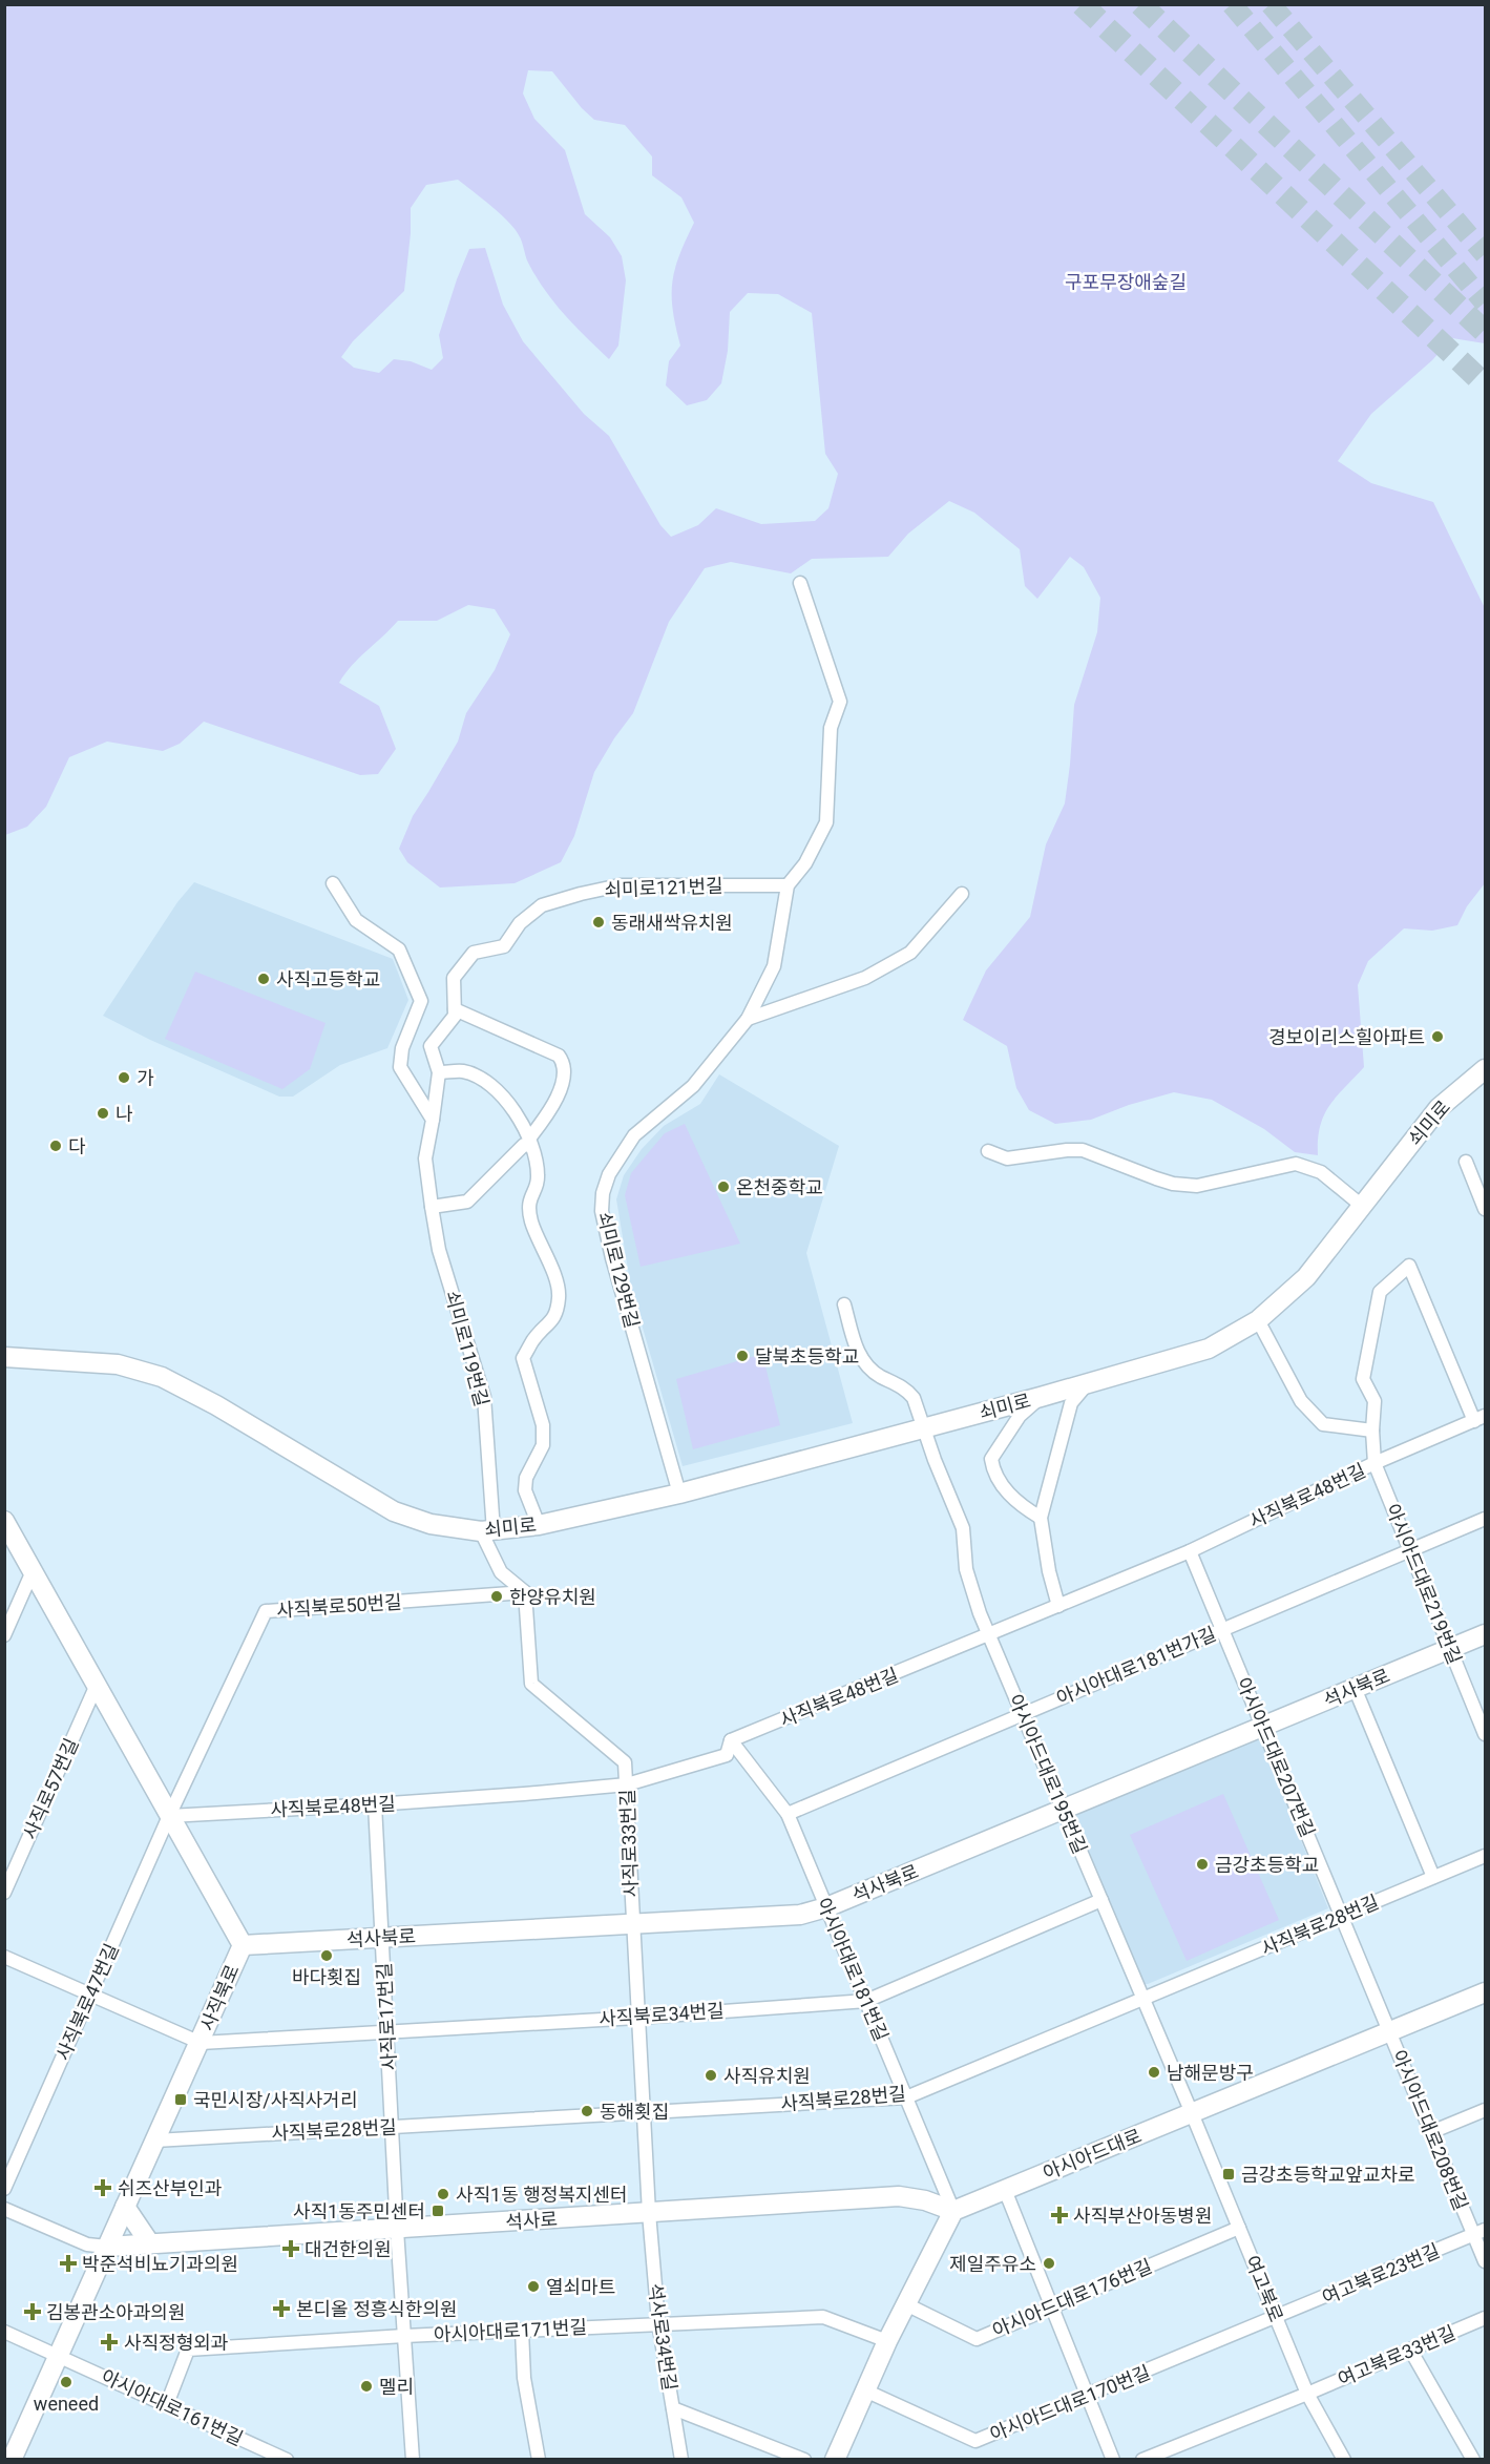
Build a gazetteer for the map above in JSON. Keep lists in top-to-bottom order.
{
  "streets": {
    "main road": [
      "쇠미로",
      "석사북로",
      "사직북로",
      "아시아드대로",
      "석사로"
    ],
    "street": [
      "쇠미로121번길",
      "쇠미로129번길",
      "쇠미로119번길",
      "사직북로48번길",
      "아시아드대로219번길",
      "사직북로50번길",
      "아시아대로181번가길",
      "아시아드대로207번길",
      "아시아드대로195번길",
      "사직로57번길",
      "사직로33번길",
      "사직북로28번길",
      "아시아대로181번길",
      "사직북로47번길",
      "사직북로34번길",
      "사직로17번길",
      "아시아드대로208번길",
      "여고북로23번길",
      "여고북로",
      "아시아드대로176번길",
      "아시아대로171번길",
      "석사로34번길",
      "여고북로33번길",
      "아시아드대로170번길",
      "아시아대로161번길"
    ]
  },
  "crossings": [
    ["쇠미로121번길", "쇠미로129번길"],
    ["쇠미로", "쇠미로129번길"],
    ["쇠미로", "쇠미로119번길"],
    ["쇠미로", "아시아드대로195번길"],
    ["사직북로48번길", "아시아드대로219번길"],
    ["사직북로48번길", "사직북로50번길"],
    ["사직북로48번길", "아시아드대로207번길"],
    ["사직북로48번길", "아시아드대로195번길"],
    ["사직북로48번길", "사직로33번길"],
    ["사직북로48번길", "아시아대로181번길"],
    ["사직북로48번길", "사직북로"],
    ["사직북로48번길", "사직북로47번길"],
    ["사직북로48번길", "사직로17번길"],
    ["아시아드대로219번길", "아시아대로181번가길"],
    ["아시아드대로219번길", "석사북로"],
    ["사직북로50번길", "사직로33번길"],
    ["사직북로50번길", "사직북로"],
    ["사직북로50번길", "사직북로47번길"],
    ["아시아대로181번가길", "아시아드대로207번길"],
    ["아시아대로181번가길", "아시아드대로195번길"],
    ["아시아대로181번가길", "아시아대로181번길"],
    ["석사북로", "아시아드대로207번길"],
    ["석사북로", "아시아드대로195번길"],
    ["석사북로", "사직로33번길"],
    ["석사북로", "아시아대로181번길"],
    ["석사북로", "사직북로"],
    ["석사북로", "사직로17번길"],
    ["아시아드대로207번길", "사직북로28번길"],
    ["아시아드대로207번길", "아시아드대로208번길"],
    ["아시아드대로207번길", "아시아드대로"],
    ["아시아드대로195번길", "사직북로28번길"],
    ["아시아드대로195번길", "사직북로34번길"],
    ["아시아드대로195번길", "아시아드대로"],
    ["아시아드대로195번길", "여고북로"],
    ["사직로57번길", "사직북로"],
    ["사직로33번길", "사직북로28번길"],
    ["사직로33번길", "사직북로34번길"],
    ["사직로33번길", "석사로"],
    ["사직로33번길", "석사로34번길"],
    ["사직북로28번길", "아시아대로181번길"],
    ["사직북로28번길", "사직북로"],
    ["사직북로28번길", "사직로17번길"],
    ["아시아대로181번길", "사직북로34번길"],
    ["아시아대로181번길", "아시아드대로"],
    ["아시아대로181번길", "석사로"],
    ["사직북로", "사직북로47번길"],
    ["사직북로", "사직북로34번길"],
    ["사직북로", "석사로"],
    ["사직북로", "아시아대로161번길"],
    ["사직북로34번길", "사직로17번길"],
    ["사직로17번길", "석사로"],
    ["사직로17번길", "아시아대로171번길"],
    ["아시아드대로208번길", "아시아드대로"],
    ["아시아드대로208번길", "여고북로23번길"],
    ["아시아드대로", "석사로"],
    ["아시아드대로", "여고북로"],
    ["석사로", "석사로34번길"],
    ["여고북로23번길", "여고북로"],
    ["여고북로23번길", "아시아드대로170번길"],
    ["여고북로", "아시아드대로176번길"],
    ["여고북로", "여고북로33번길"],
    ["여고북로", "아시아드대로170번길"],
    ["아시아대로171번길", "석사로34번길"],
    ["아시아대로171번길", "아시아대로161번길"]
  ],
  "parks": ["구포무장애숲길"],
  "places": {
    "other": [
      "동래새싹유치원",
      "사직고등학교",
      "경보이리스힐아파트",
      "가",
      "나",
      "다",
      "온천중학교",
      "달북초등학교",
      "한양유치원",
      "금강초등학교",
      "바다횟집",
      "남해문방구",
      "사직유치원",
      "동해횟집",
      "사직1동 행정복지센터",
      "제일주유소",
      "열쇠마트",
      "weneed",
      "멜리"
    ],
    "transit": ["국민시장/사직사거리", "금강초등학교앞교차로", "사직1동주민센터"],
    "health": [
      "쉬즈산부인과",
      "사직부산아동병원",
      "대건한의원",
      "박준석비뇨기과의원",
      "본디올 정흥식한의원",
      "김봉관소아과의원",
      "사직정형외과"
    ]
  }
}
